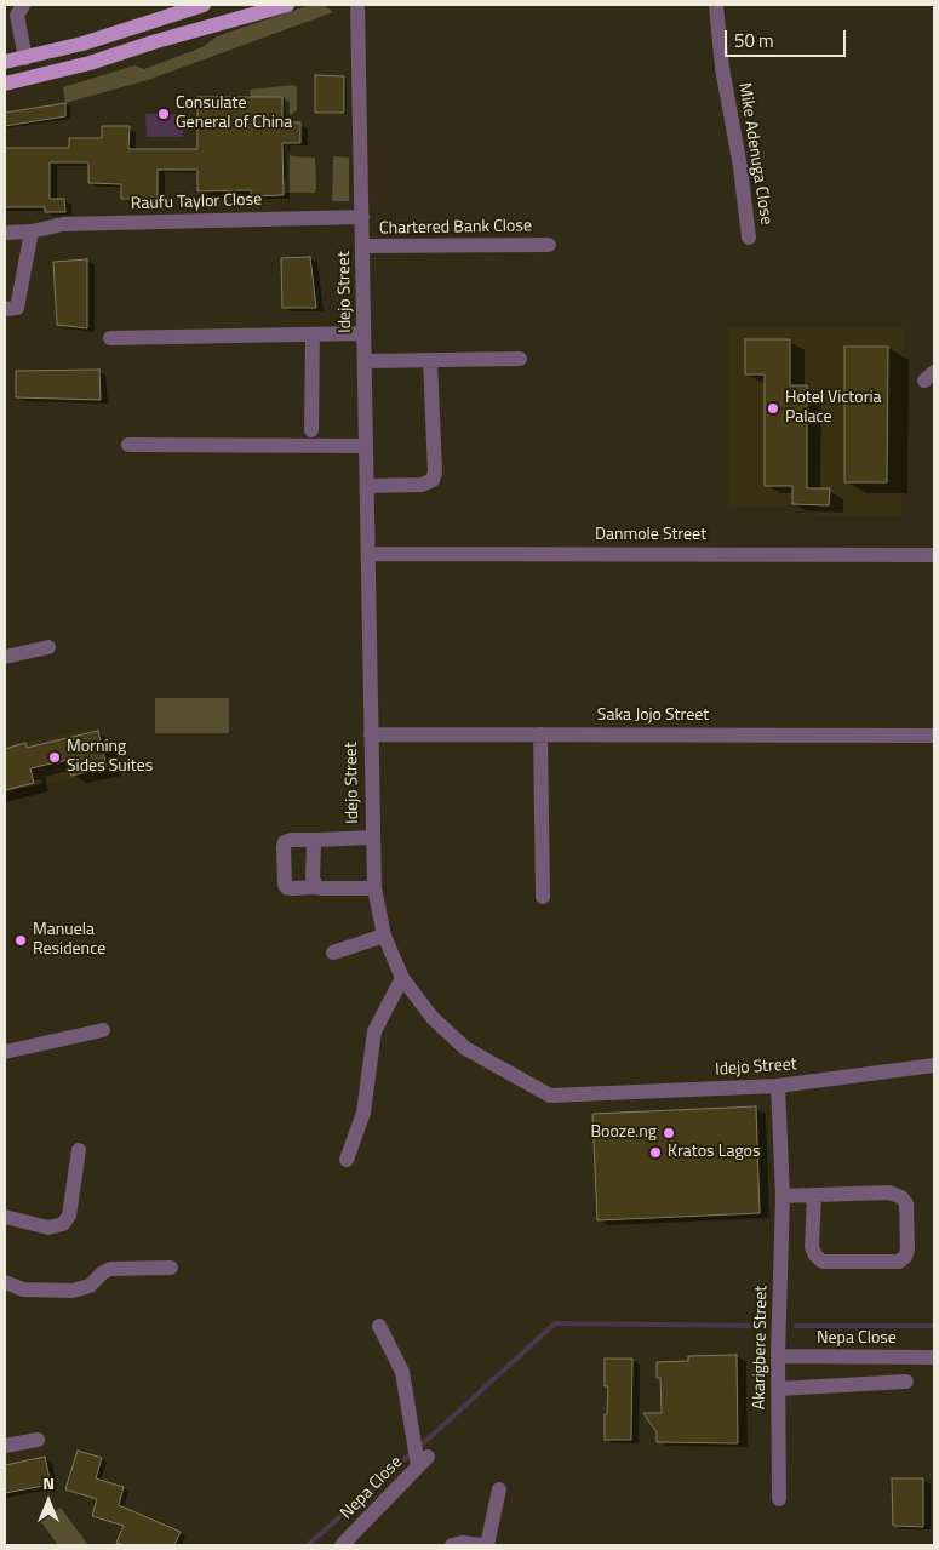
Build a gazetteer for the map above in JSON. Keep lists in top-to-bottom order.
{
  "streets": {
    "street": [
      "Mike Adenuga Close",
      "Raufu Taylor Close",
      "Chartered Bank Close",
      "Idejo Street",
      "Danmole Street",
      "Saka Jojo Street",
      "Nepa Close",
      "Akarigbere Street"
    ]
  },
  "crossings": [
    ["Raufu Taylor Close", "Idejo Street"],
    ["Chartered Bank Close", "Idejo Street"],
    ["Idejo Street", "Danmole Street"],
    ["Idejo Street", "Saka Jojo Street"],
    ["Idejo Street", "Akarigbere Street"],
    ["Nepa Close", "Akarigbere Street"]
  ],
  "places": [
    "Consulate General of China",
    "Hotel Victoria Palace",
    "Morning Sides Suites",
    "Manuela Residence",
    "Booze.ng",
    "Kratos Lagos"
  ],
  "scale_bar": "50 m",
  "north": "top"
}
